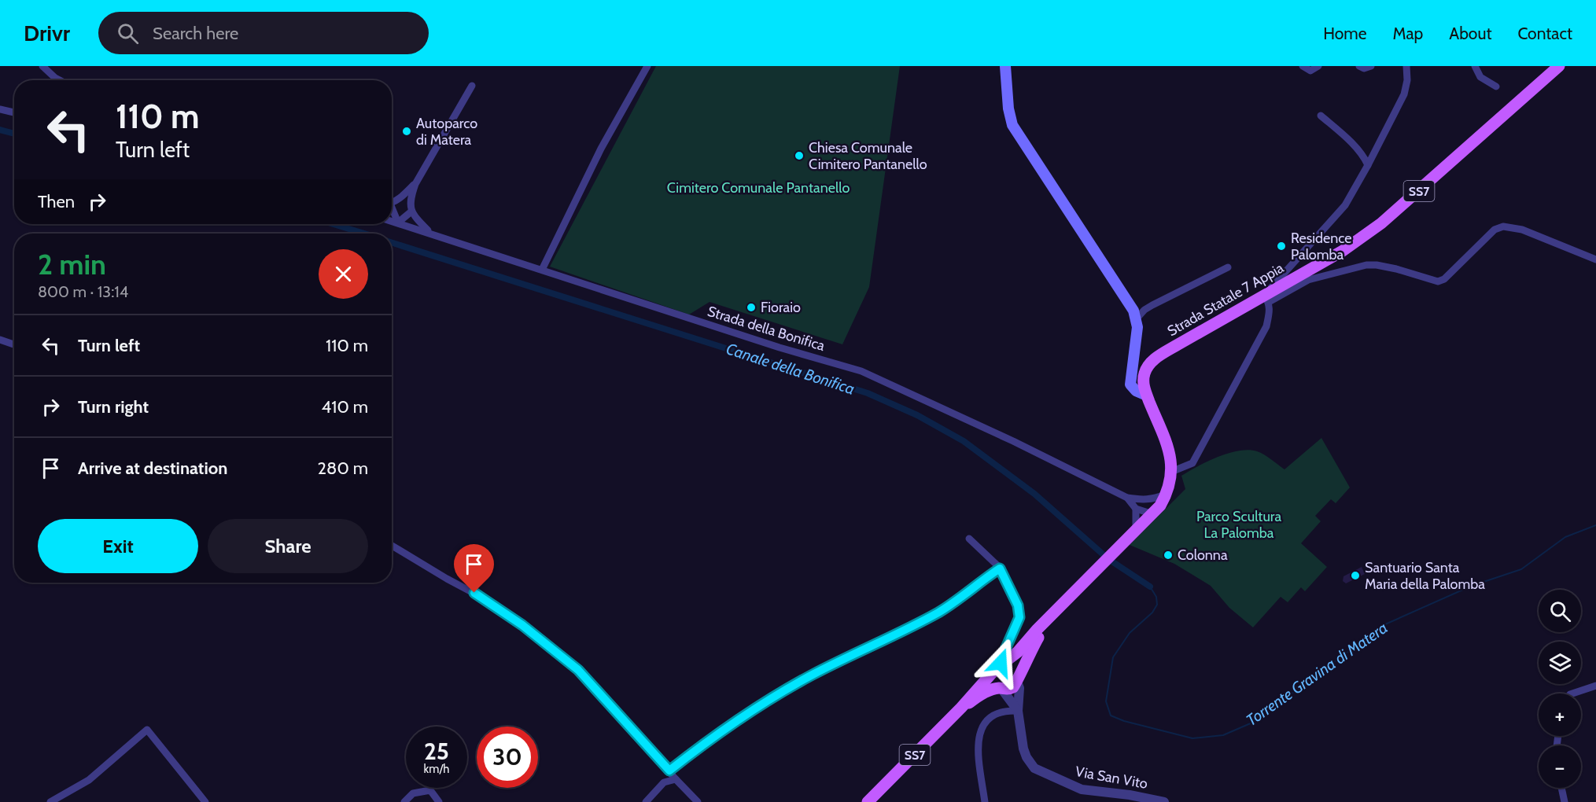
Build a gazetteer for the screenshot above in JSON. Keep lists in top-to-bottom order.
{
  "streets": {
    "main road": ["SS7", "Strada Statale 7 Appia"],
    "street": ["Strada della Bonifica", "Via San Vito"]
  },
  "crossings": [
    ["Strada Statale 7 Appia", "Via San Vito"]
  ],
  "water": ["Canale della Bonifica", "Torrente Gravina di Matera"],
  "parks": ["Cimitero Comunale Pantanello", "Parco Scultura La Palomba"],
  "places": [
    "Autoparco di Matera",
    "Chiesa Comunale Cimitero Pantanello",
    "Residence Palomba",
    "Fioraio",
    "Colonna",
    "Santuario Santa Maria della Palomba"
  ],
  "page": {
    "header": "Drivr",
    "search": "Search here",
    "nav": [
      "Home",
      "Map",
      "About",
      "Contact"
    ],
    "turn": ["110 m", "Turn left"],
    "then": "Then",
    "heading": ["2 min", "800 m · 13:14"],
    "list": [
      {
        "name": "Turn left",
        "value": "110 m"
      },
      {
        "name": "Turn right",
        "value": "410 m"
      },
      {
        "name": "Arrive at destination",
        "value": "280 m"
      }
    ],
    "buttons": ["Exit", "Share"],
    "map_buttons": ["+", "−"],
    "speed": "25 km/h",
    "limit": "30"
  }
}
